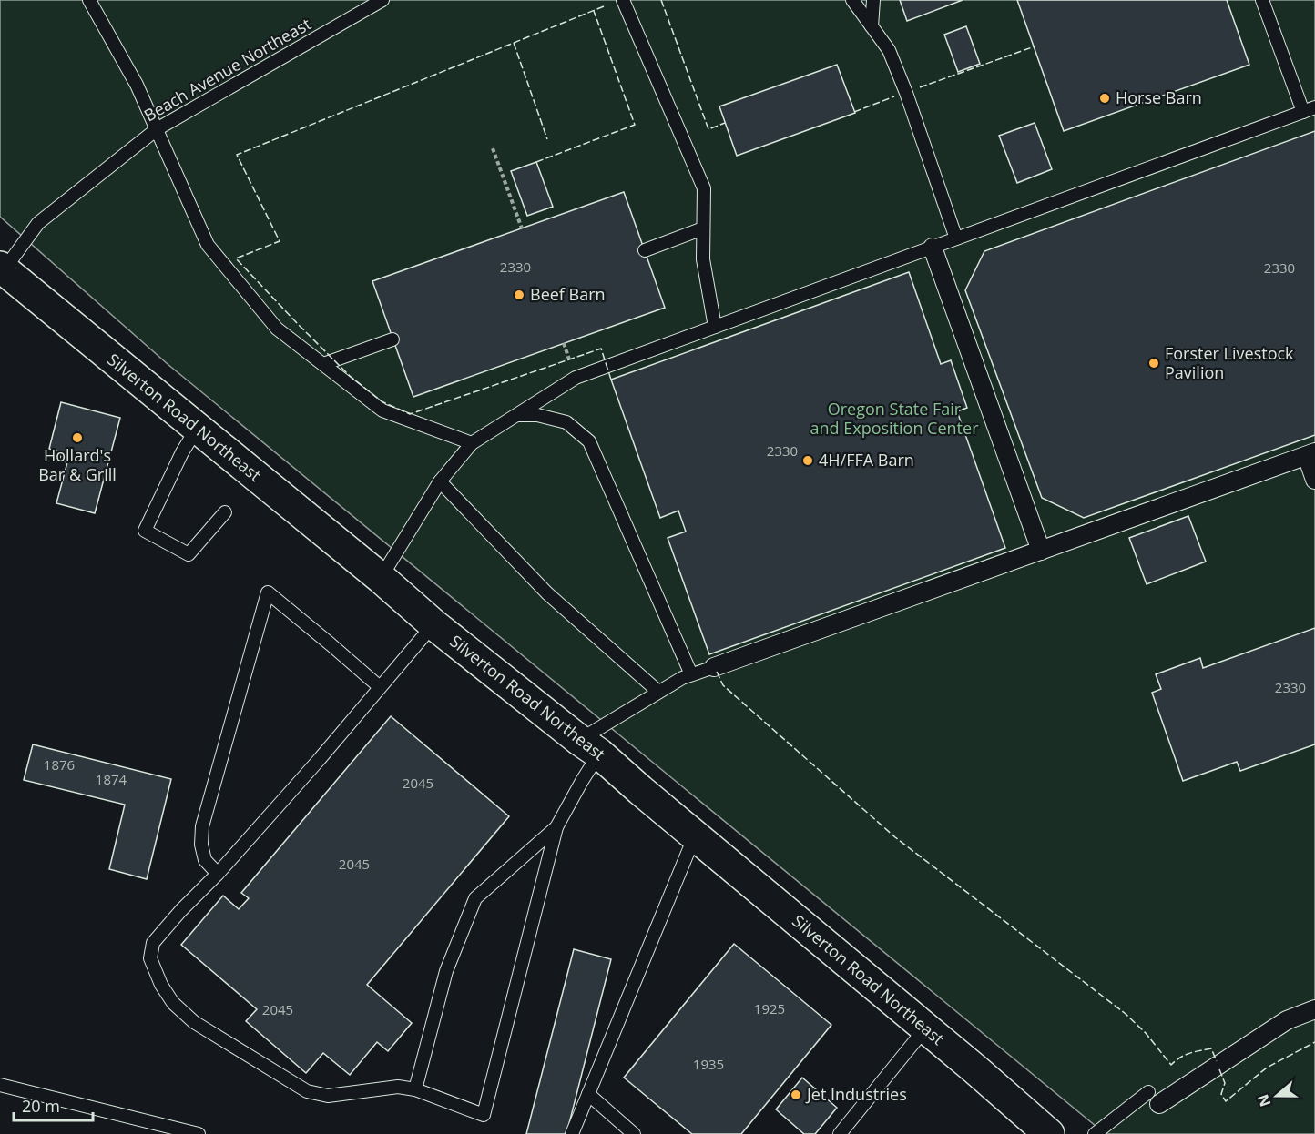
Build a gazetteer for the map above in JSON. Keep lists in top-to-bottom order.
{
  "streets": {
    "main road": ["Silverton Road Northeast"],
    "lane": ["Beach Avenue Northeast"]
  },
  "crossings": [
    ["Beach Avenue Northeast", "Silverton Road Northeast"]
  ],
  "parks": ["Oregon State Fair and Exposition Center"],
  "places": [
    "Horse Barn",
    "Beef Barn",
    "Forster Livestock Pavilion",
    "Hollard's Bar & Grill",
    "4H/FFA Barn",
    "Jet Industries"
  ],
  "house_numbers": [
    "2330",
    "2330",
    "2330",
    "2330",
    "1876",
    "1874",
    "2045",
    "2045",
    "1925",
    "2045",
    "1935"
  ],
  "scale_bar": "20 m",
  "north": "left"
}
